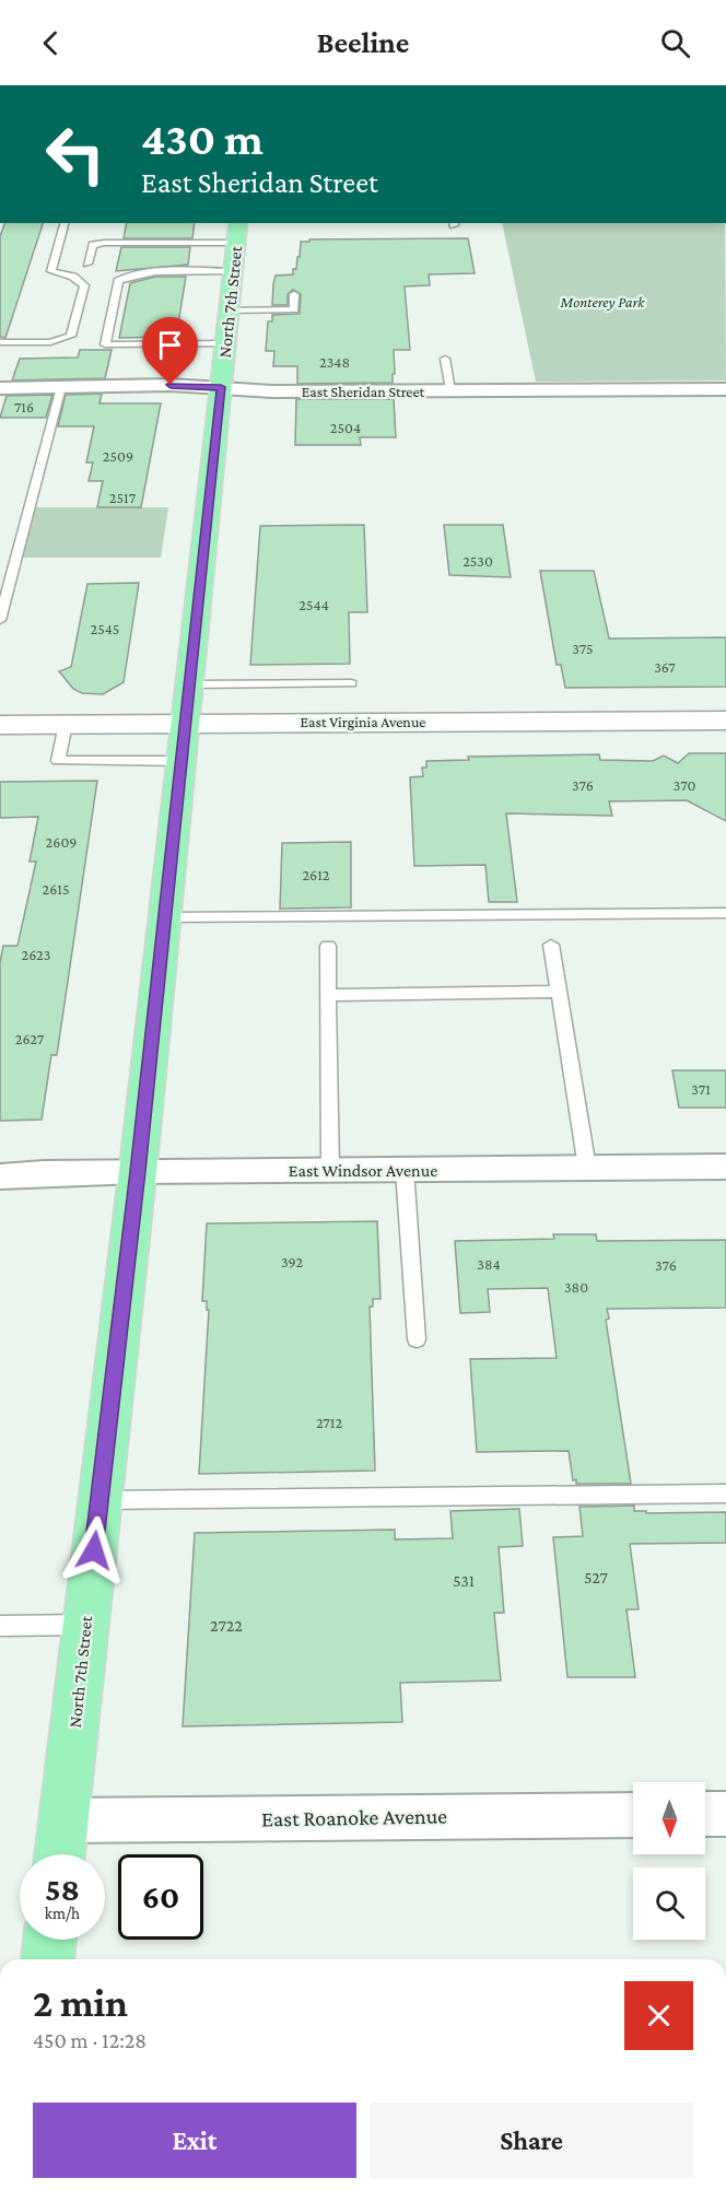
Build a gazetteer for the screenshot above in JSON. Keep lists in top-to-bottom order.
{
  "streets": {
    "main road": ["North 7th Street"],
    "street": [
      "East Sheridan Street",
      "East Virginia Avenue",
      "East Windsor Avenue",
      "East Roanoke Avenue"
    ]
  },
  "crossings": [
    ["North 7th Street", "East Sheridan Street"],
    ["North 7th Street", "East Virginia Avenue"],
    ["North 7th Street", "East Windsor Avenue"],
    ["North 7th Street", "East Roanoke Avenue"]
  ],
  "parks": ["Monterey Park"],
  "house_numbers": [
    "2348",
    "716",
    "2504",
    "2509",
    "2517",
    "2530",
    "2544",
    "2545",
    "375",
    "367",
    "376",
    "370",
    "2609",
    "2612",
    "2615",
    "2623",
    "2627",
    "371",
    "392",
    "384",
    "376",
    "380",
    "2712",
    "527",
    "531",
    "2722"
  ],
  "north": "bottom",
  "page": {
    "header": "Beeline",
    "turn": ["430 m", "East Sheridan Street"],
    "speed": "58 km/h",
    "limit": "60",
    "heading": ["2 min", "450 m · 12:28"],
    "buttons": ["Exit", "Share"]
  }
}
